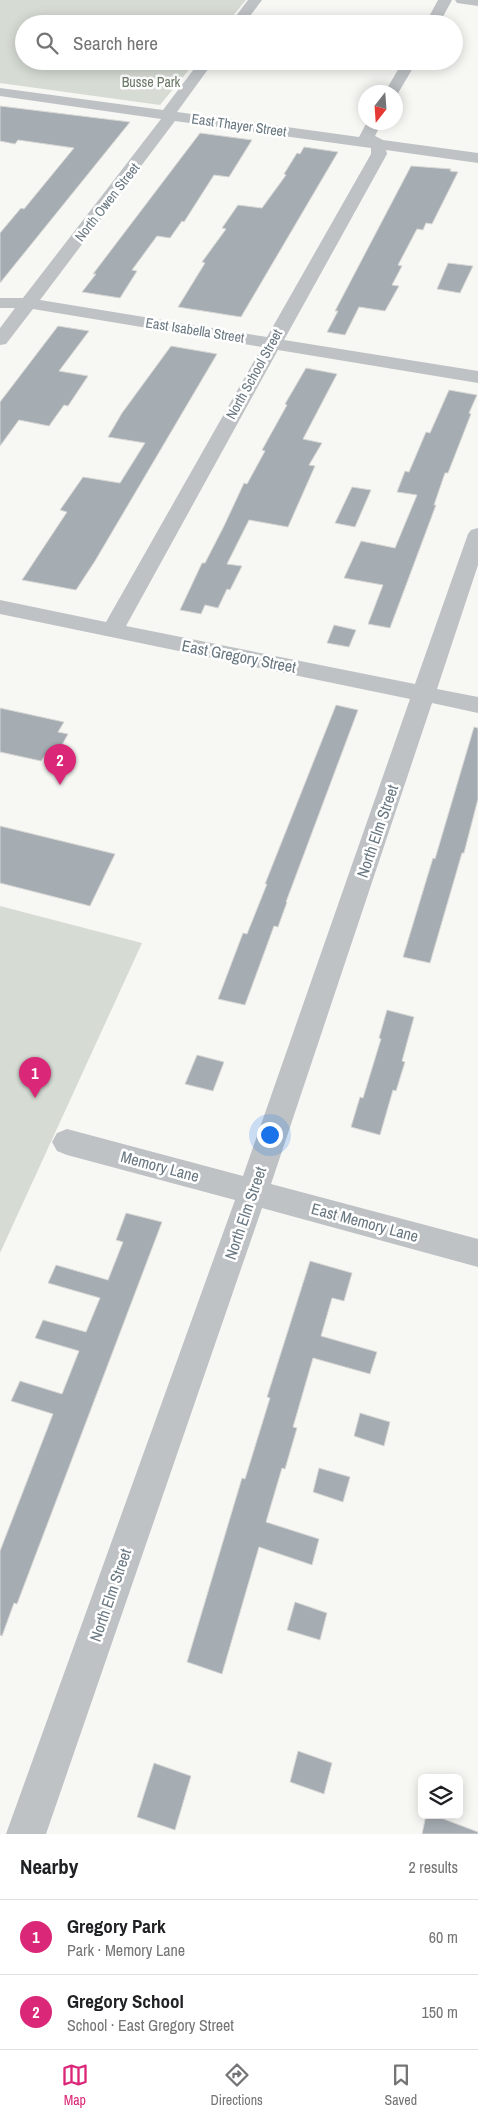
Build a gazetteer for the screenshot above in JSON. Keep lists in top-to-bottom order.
{
  "streets": {
    "street": [
      "East Thayer Street",
      "North Owen Street",
      "East Isabella Street",
      "North School Street",
      "East Gregory Street",
      "North Elm Street",
      "Memory Lane",
      "East Memory Lane"
    ]
  },
  "crossings": [
    ["East Thayer Street", "North Owen Street"],
    ["East Thayer Street", "North School Street"],
    ["North Owen Street", "East Isabella Street"],
    ["East Isabella Street", "North School Street"],
    ["North School Street", "East Gregory Street"],
    ["East Gregory Street", "North Elm Street"],
    ["North Elm Street", "Memory Lane"],
    ["North Elm Street", "East Memory Lane"],
    ["Memory Lane", "East Memory Lane"]
  ],
  "parks": ["Busse Park"],
  "north": "bottom",
  "page": {
    "search": "Search here",
    "pins": ["2", "1"],
    "heading": ["Nearby", "2 results"],
    "list": [
      {
        "mark": "1",
        "name": "Gregory Park",
        "note": "Park · Memory Lane",
        "value": "60 m"
      },
      {
        "mark": "2",
        "name": "Gregory School",
        "note": "School · East Gregory Street",
        "value": "150 m"
      }
    ],
    "nav": ["Map", "Directions", "Saved"]
  }
}
